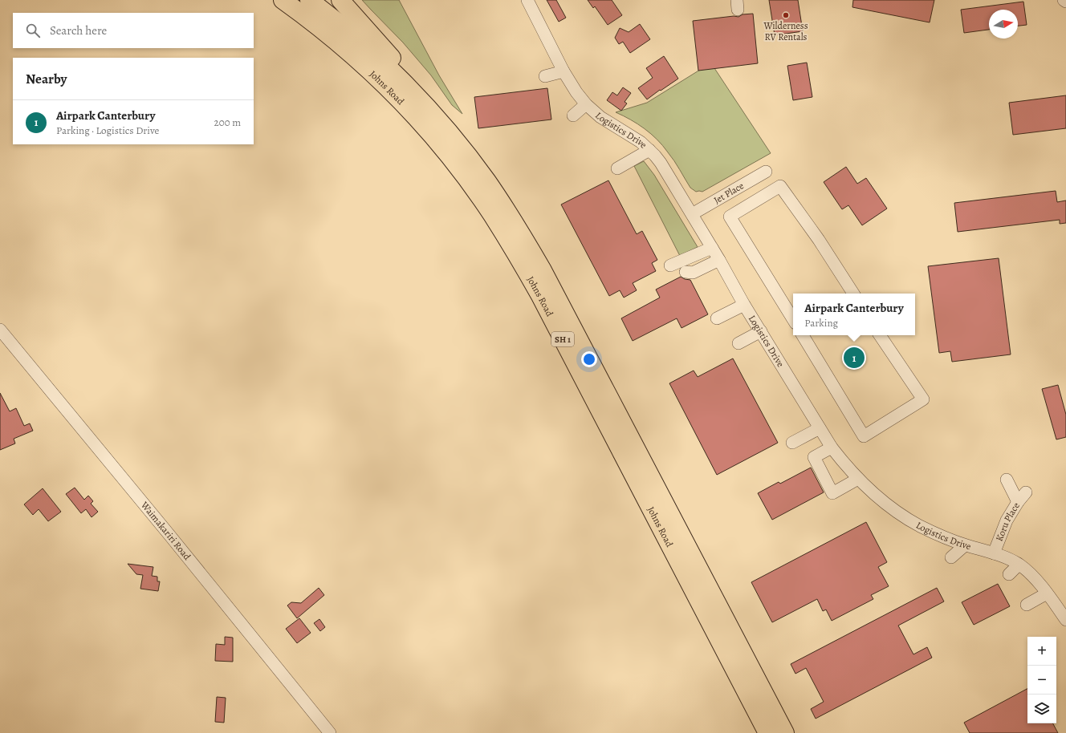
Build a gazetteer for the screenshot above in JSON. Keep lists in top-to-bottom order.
{
  "streets": {
    "highway": ["Johns Road", "SH 1"],
    "street": [
      "Logistics Drive",
      "Jet Place",
      "Koru Place",
      "Waimakariri Road"
    ]
  },
  "crossings": [
    ["Logistics Drive", "Jet Place"],
    ["Logistics Drive", "Koru Place"]
  ],
  "places": ["Wilderness RV Rentals"],
  "north": "right",
  "page": {
    "search": "Search here",
    "heading": "Nearby",
    "list": [
      {
        "mark": "1",
        "name": "Airpark Canterbury",
        "note": "Parking · Logistics Drive",
        "value": "200 m"
      }
    ],
    "popup": ["Airpark Canterbury", "Parking"],
    "pins": "1",
    "map_buttons": ["+", "−"]
  }
}
